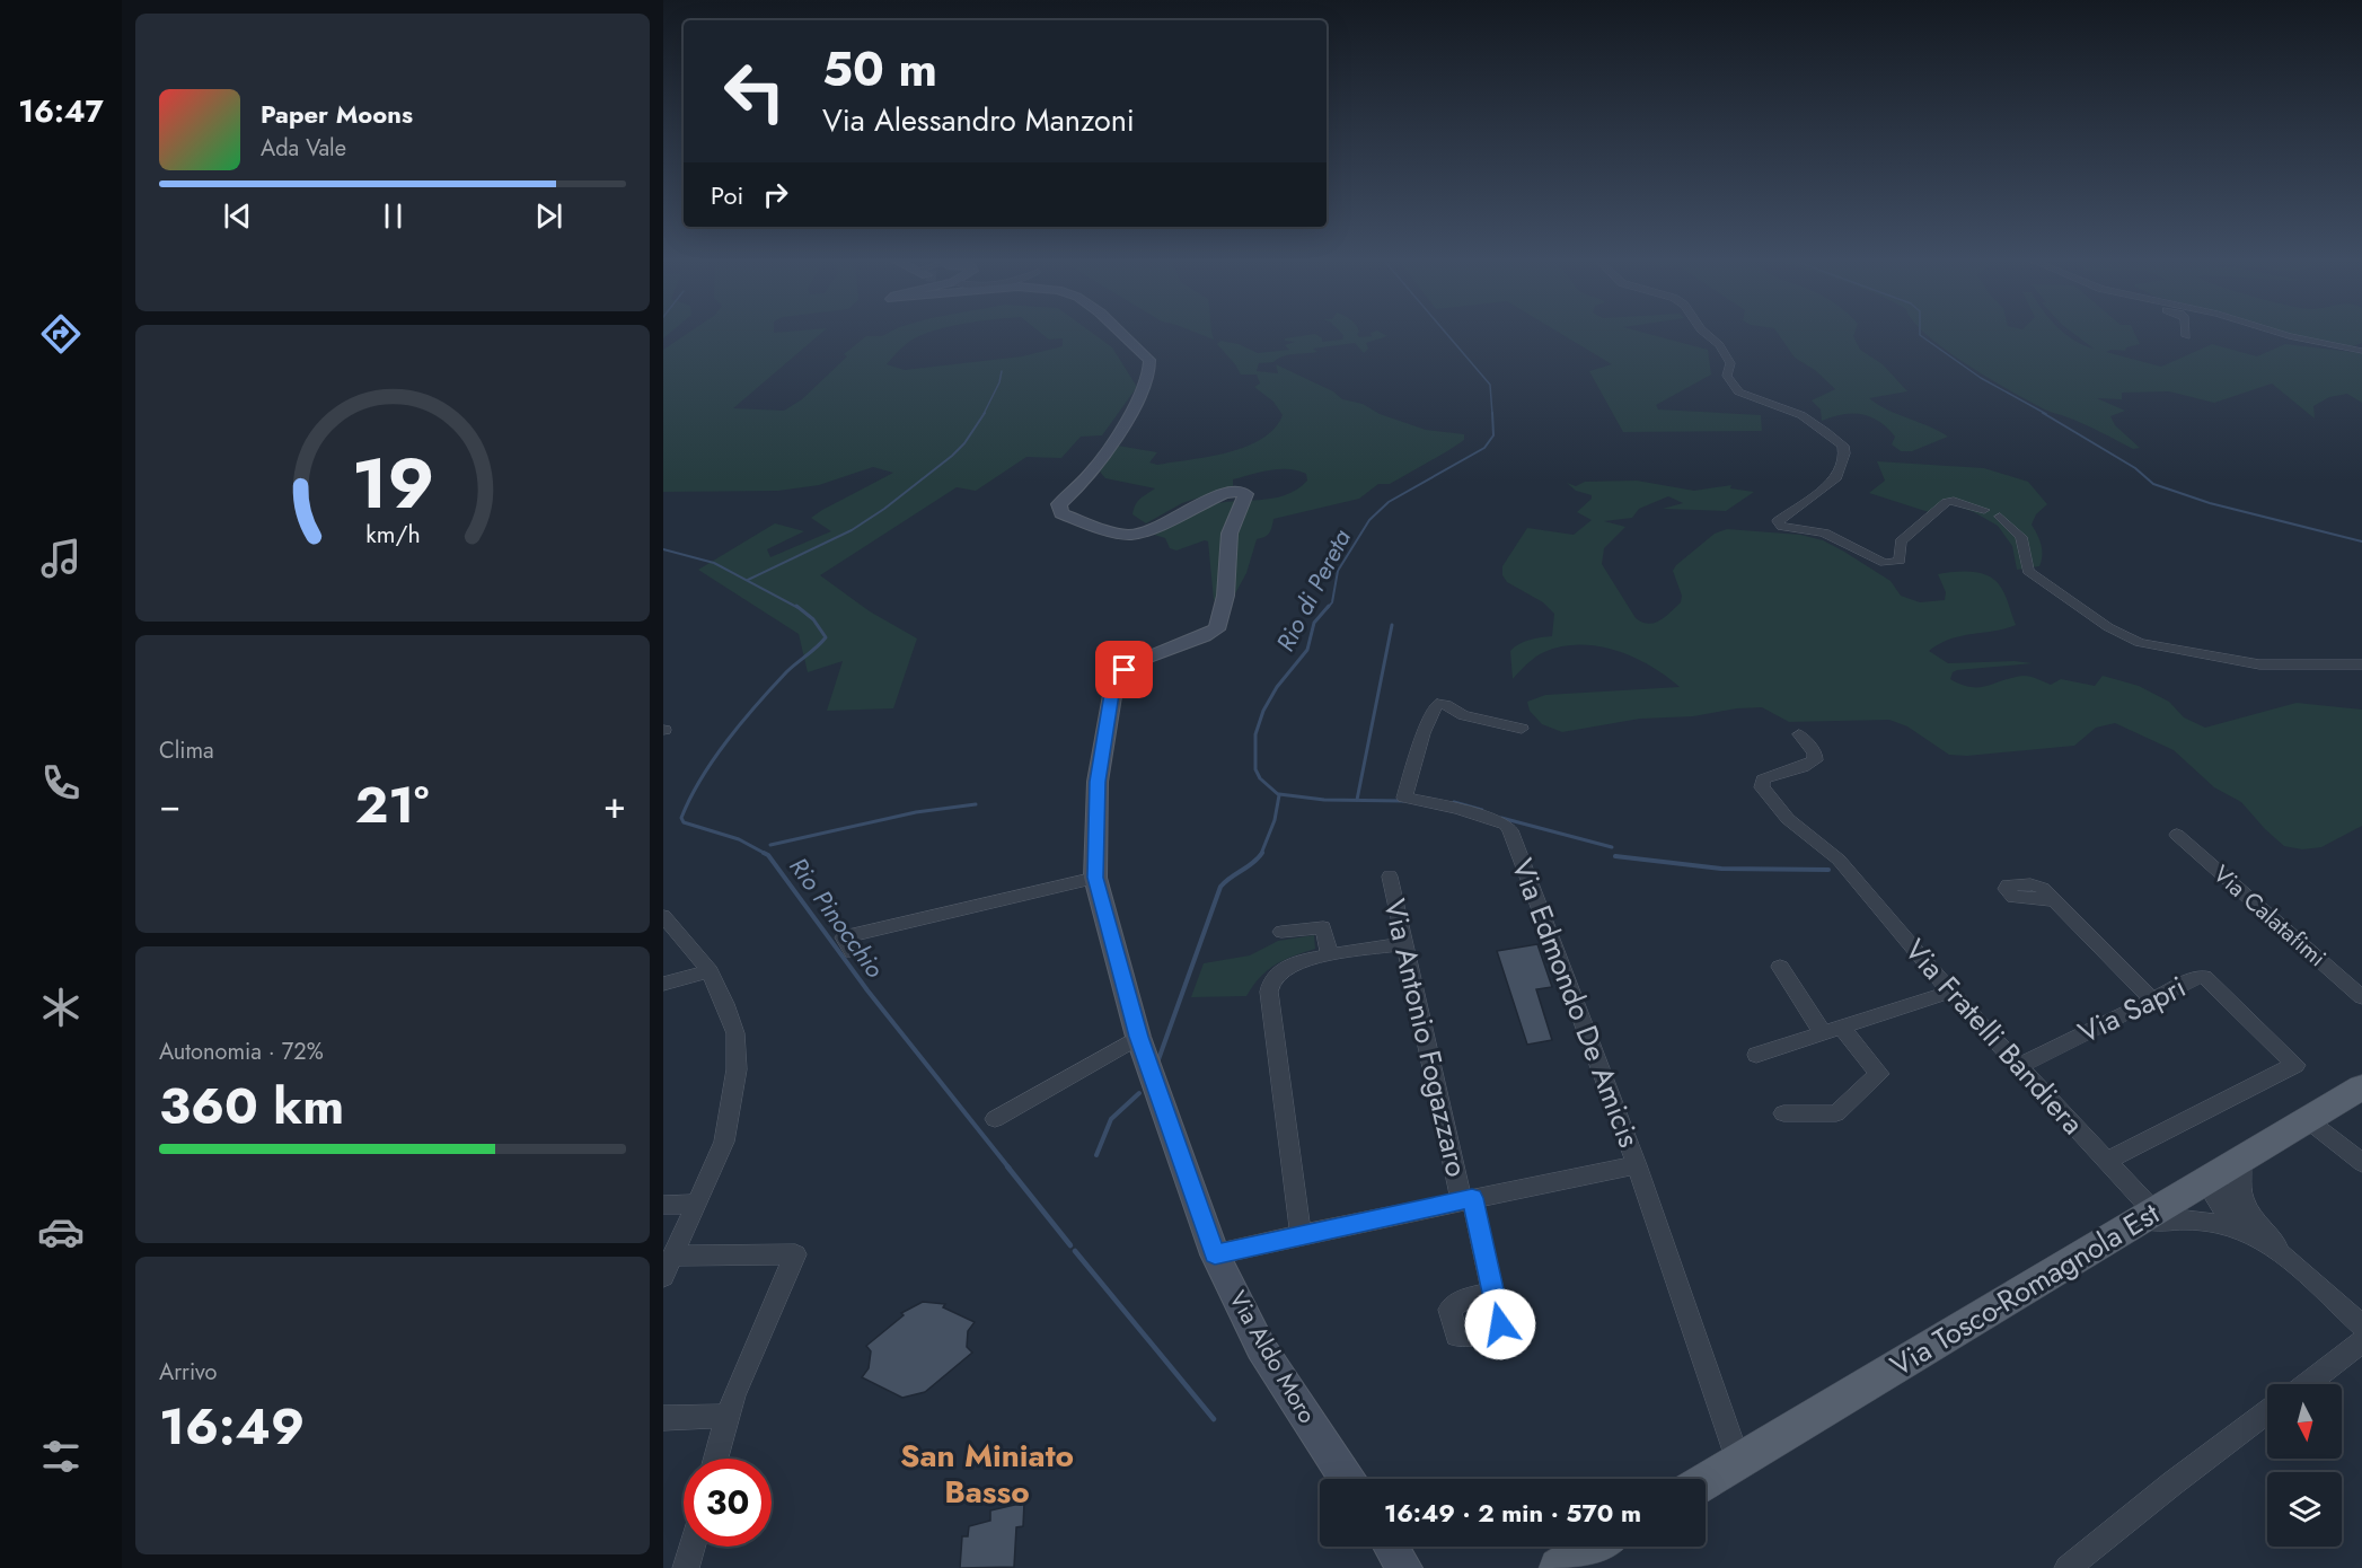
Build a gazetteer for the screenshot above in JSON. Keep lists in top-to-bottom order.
{
  "streets": {
    "main road": ["Via Tosco-Romagnola Est", "Via Aldo Moro"],
    "street": [
      "Via Calatafimi",
      "Via Edmondo De Amicis",
      "Via Sapri",
      "Via Fratelli Bandiera",
      "Via Antonio Fogazzaro"
    ]
  },
  "crossings": [
    ["Via Edmondo De Amicis", "Via Tosco-Romagnola Est"],
    ["Via Sapri", "Via Fratelli Bandiera"],
    ["Via Fratelli Bandiera", "Via Tosco-Romagnola Est"]
  ],
  "districts": ["San Miniato Basso"],
  "water": ["Rio di Pereta", "Rio Pinocchio"],
  "north": "bottom",
  "page": {
    "tabs": "16:47",
    "turn": ["50 m", "Via Alessandro Manzoni"],
    "song": ["Paper Moons", "Ada Vale"],
    "then": "Poi",
    "tile": [
      "Clima",
      ["Autonomia · 72%", "360 km"],
      ["Arrivo", "16:49"]
    ],
    "heat": ["−", "21°", "+"],
    "limit": "30",
    "trip": "16:49 · 2 min · 570 m",
    "gauge": ["19", "km/h"]
  }
}
